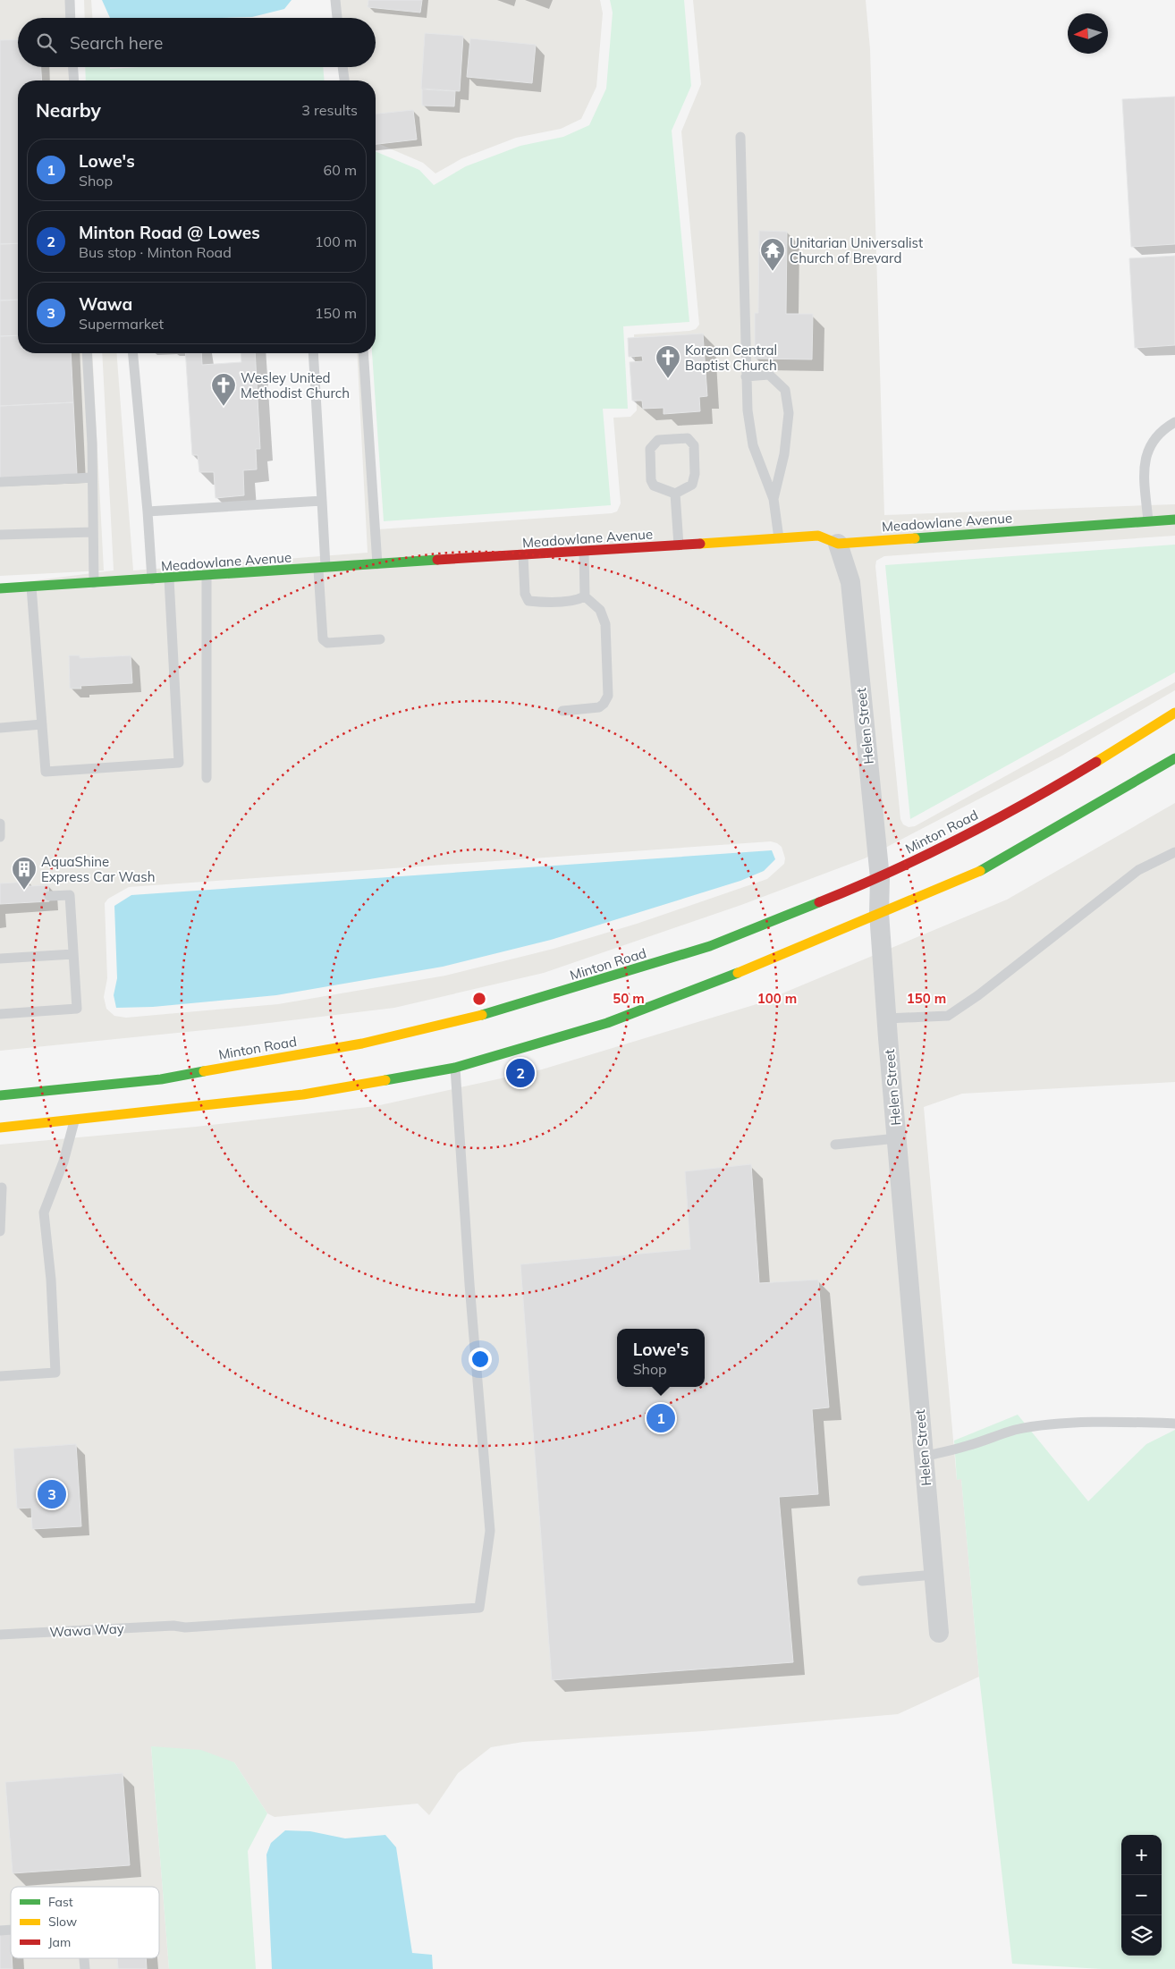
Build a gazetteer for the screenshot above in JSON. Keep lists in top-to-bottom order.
{
  "streets": {
    "main road": ["Meadowlane Avenue", "Minton Road"],
    "street": ["Helen Street"],
    "lane": ["Wawa Way"]
  },
  "crossings": [
    ["Meadowlane Avenue", "Helen Street"],
    ["Helen Street", "Minton Road"]
  ],
  "places": {
    "temple": ["Unitarian Universalist Church of Brevard"],
    "church": ["Korean Central Baptist Church", "Wesley United Methodist Church"],
    "building": ["AquaShine Express Car Wash"]
  },
  "legend": ["Fast", "Slow", "Jam"],
  "north": "left",
  "page": {
    "search": "Search here",
    "heading": ["Nearby", "3 results"],
    "list": [
      {
        "mark": "1",
        "name": "Lowe's",
        "note": "Shop",
        "value": "60 m"
      },
      {
        "mark": "2",
        "name": "Minton Road @ Lowes",
        "note": "Bus stop · Minton Road",
        "value": "100 m"
      },
      {
        "mark": "3",
        "name": "Wawa",
        "note": "Supermarket",
        "value": "150 m"
      }
    ],
    "pins": ["2", "1", "3"],
    "popup": ["Lowe's", "Shop"],
    "map_buttons": ["+", "−"]
  },
  "rings": ["50 m", "100 m", "150 m"]
}
